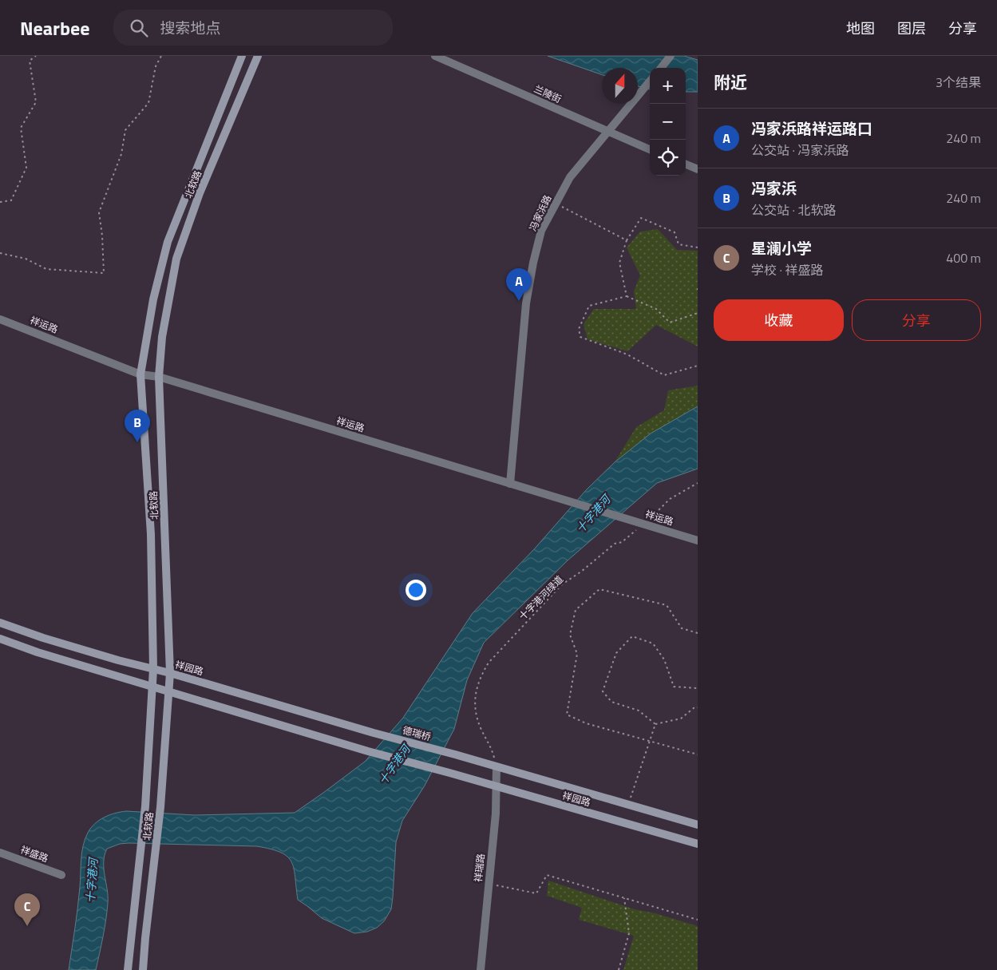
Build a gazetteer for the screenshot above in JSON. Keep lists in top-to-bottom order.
{
  "streets": {
    "street": [
      "兰陵街",
      "北软路",
      "冯家浜路",
      "祥运路",
      "祥园路",
      "德瑞桥",
      "祥盛路",
      "祥瑞路"
    ],
    "path": ["十字港河绿道"]
  },
  "crossings": [
    ["兰陵街", "冯家浜路"],
    ["北软路", "祥运路"],
    ["北软路", "祥园路"],
    ["冯家浜路", "祥运路"],
    ["祥运路", "十字港河绿道"],
    ["十字港河绿道", "祥园路"],
    ["十字港河绿道", "祥瑞路"],
    ["祥园路", "德瑞桥"],
    ["祥园路", "祥瑞路"]
  ],
  "water": ["十字港河"],
  "north": "top",
  "page": {
    "header": "Nearbee",
    "search": "搜索地点",
    "nav": ["地图", "图层", "分享"],
    "heading": ["附近", "3个结果"],
    "map_buttons": ["+", "−"],
    "list": [
      {
        "mark": "A",
        "name": "冯家浜路祥运路口",
        "note": "公交站 · 冯家浜路",
        "value": "240 m"
      },
      {
        "mark": "B",
        "name": "冯家浜",
        "note": "公交站 · 北软路",
        "value": "240 m"
      },
      {
        "mark": "C",
        "name": "星澜小学",
        "note": "学校 · 祥盛路",
        "value": "400 m"
      }
    ],
    "pins": ["A", "B", "C"],
    "buttons": ["收藏", "分享"]
  }
}
